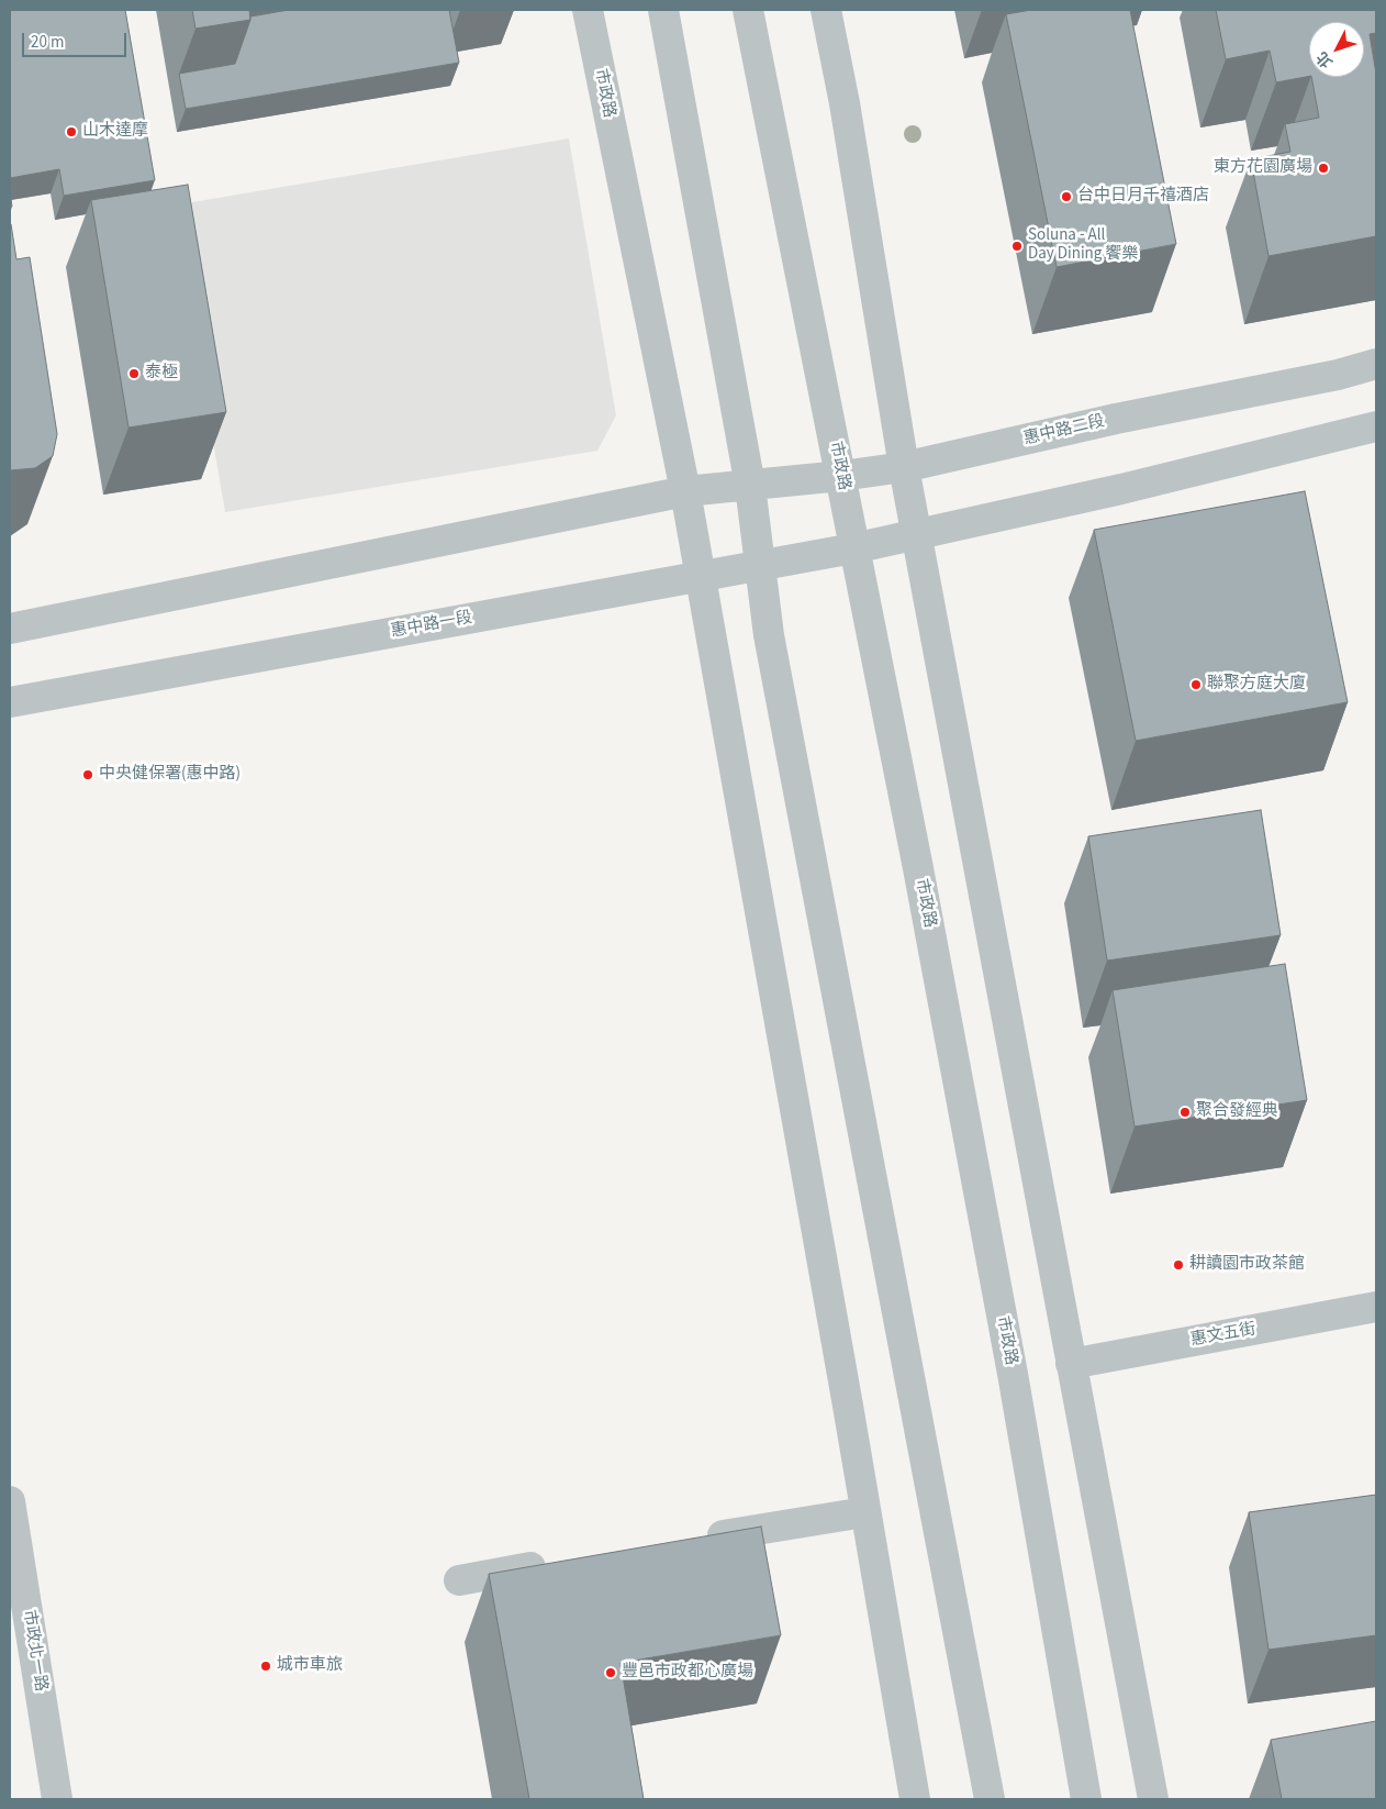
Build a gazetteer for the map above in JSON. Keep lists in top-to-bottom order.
{
  "streets": {
    "street": [
      "市政路",
      "惠中路二段",
      "惠中路一段",
      "惠文五街",
      "市政北一路"
    ]
  },
  "crossings": [
    ["市政路", "惠中路二段"],
    ["市政路", "惠中路一段"]
  ],
  "places": [
    "山木達摩",
    "東方花園廣場",
    "台中日月千禧酒店",
    "Soluna - All Day Dining 饗樂",
    "泰極",
    "聯聚方庭大廈",
    "中央健保署(惠中路)",
    "聚合發經典",
    "耕讀園市政茶館",
    "城市車旅",
    "豐邑市政都心廣場"
  ],
  "scale_bar": "20 m",
  "north": "bottom left"
}
